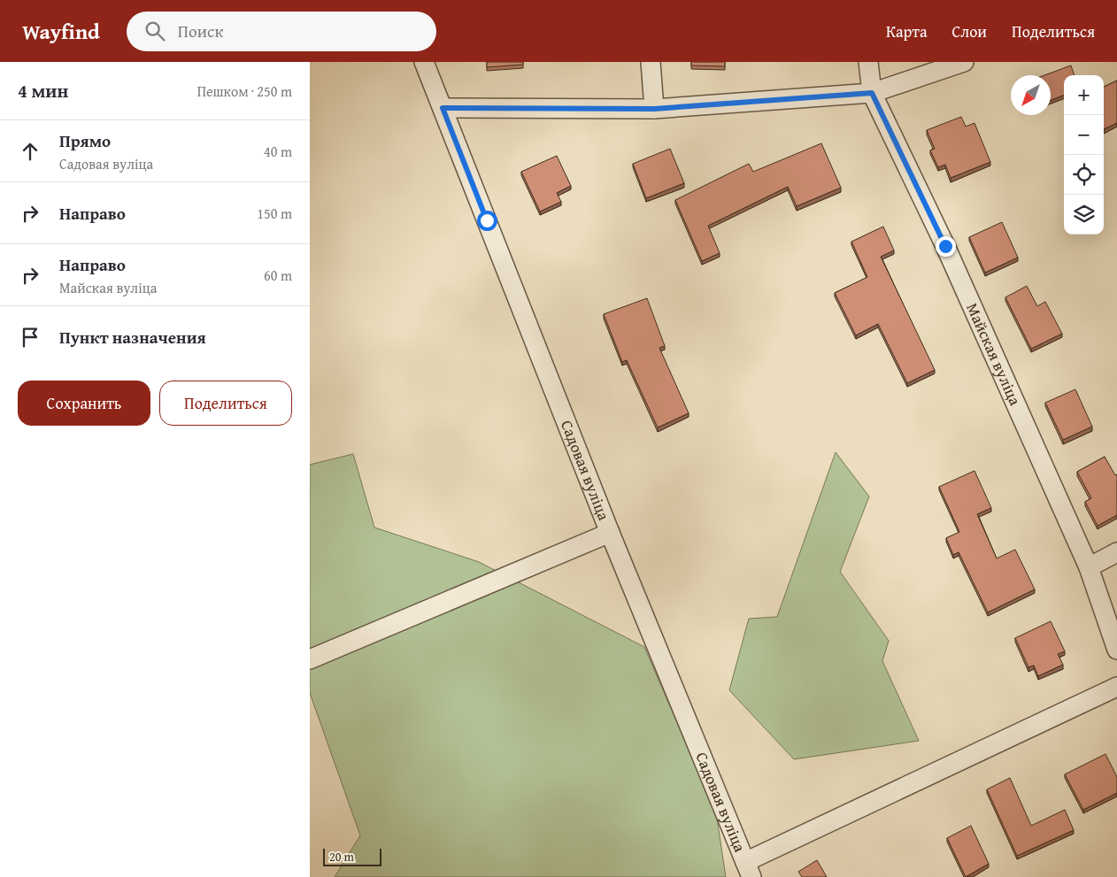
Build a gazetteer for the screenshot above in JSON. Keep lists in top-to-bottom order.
{
  "streets": {
    "street": ["Майская вуліца", "Садовая вуліца"]
  },
  "scale_bar": "20 m",
  "north": "bottom left",
  "page": {
    "header": "Wayfind",
    "search": "Поиск",
    "nav": ["Карта", "Слои", "Поделиться"],
    "heading": ["4 мин", "Пешком · 250 m"],
    "map_buttons": ["+", "−"],
    "list": [
      ["Прямо", "Садовая вуліца", "40 m"],
      ["Направо", "150 m"],
      ["Направо", "Майская вуліца", "60 m"],
      "Пункт назначения"
    ],
    "buttons": ["Сохранить", "Поделиться"],
    "scale": "20 m"
  }
}
